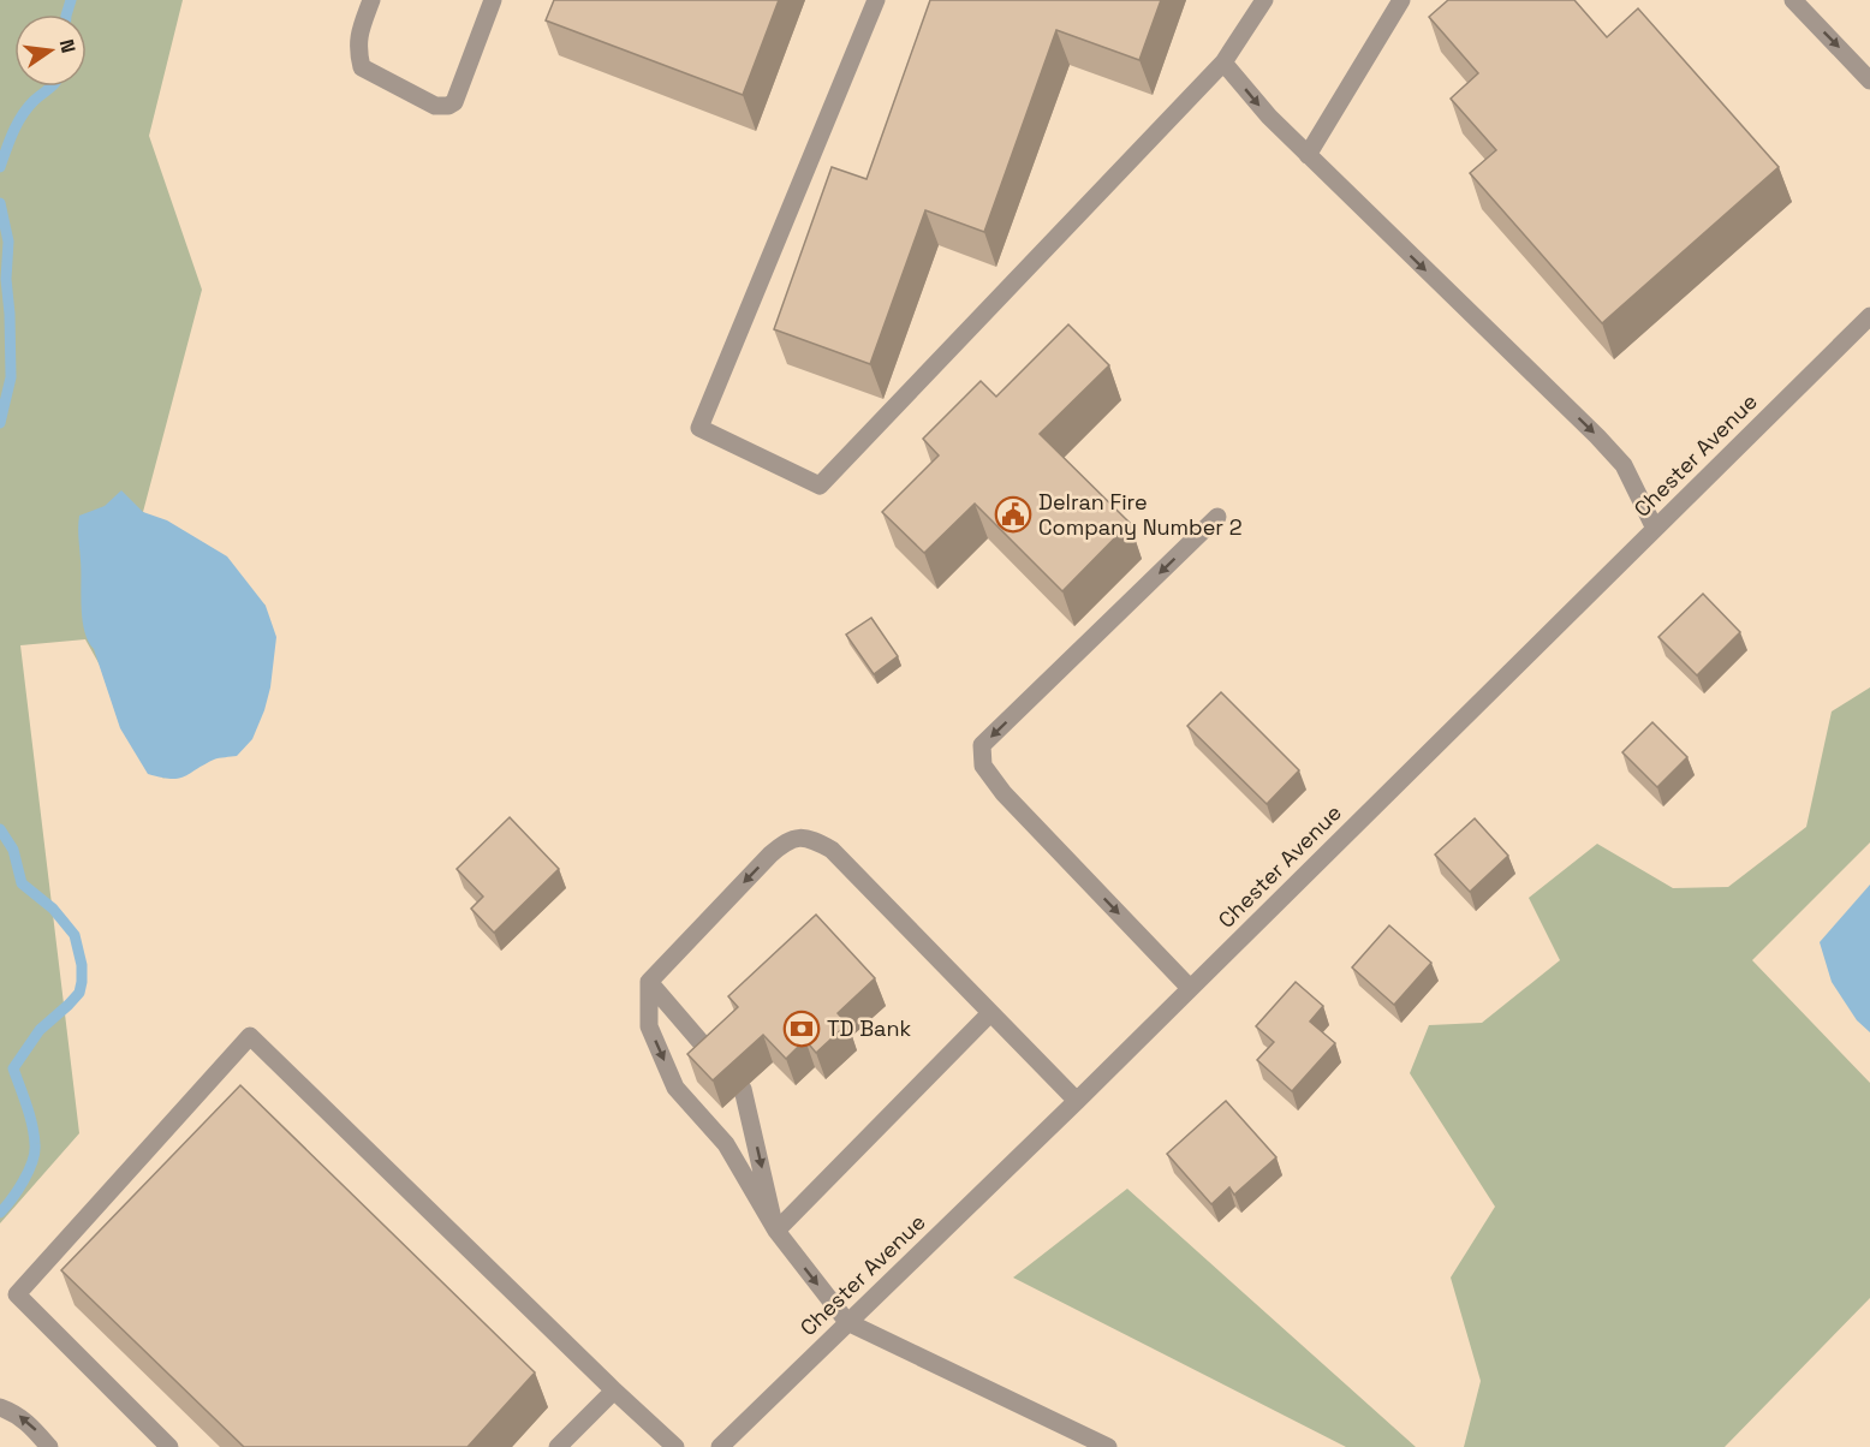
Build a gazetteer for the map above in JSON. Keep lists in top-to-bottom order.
{
  "streets": {
    "street": ["Chester Avenue"]
  },
  "places": {
    "public building": ["Delran Fire Company Number 2"],
    "bank": ["TD Bank"]
  },
  "north": "right"
}
